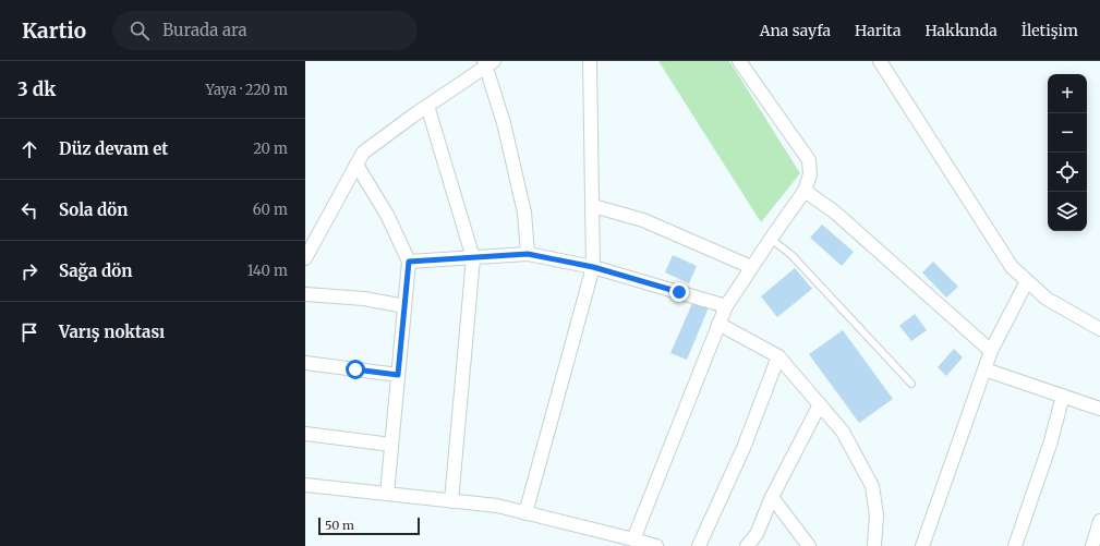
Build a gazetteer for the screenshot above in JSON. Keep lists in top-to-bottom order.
{
  "scale_bar": "50 m",
  "page": {
    "header": "Kartio",
    "search": "Burada ara",
    "nav": [
      "Ana sayfa",
      "Harita",
      "Hakkında",
      "İletişim"
    ],
    "heading": ["3 dk", "Yaya · 220 m"],
    "map_buttons": ["+", "−"],
    "list": [
      ["Düz devam et", "20 m"],
      ["Sola dön", "60 m"],
      ["Sağa dön", "140 m"],
      "Varış noktası"
    ],
    "scale": "50 m"
  }
}
